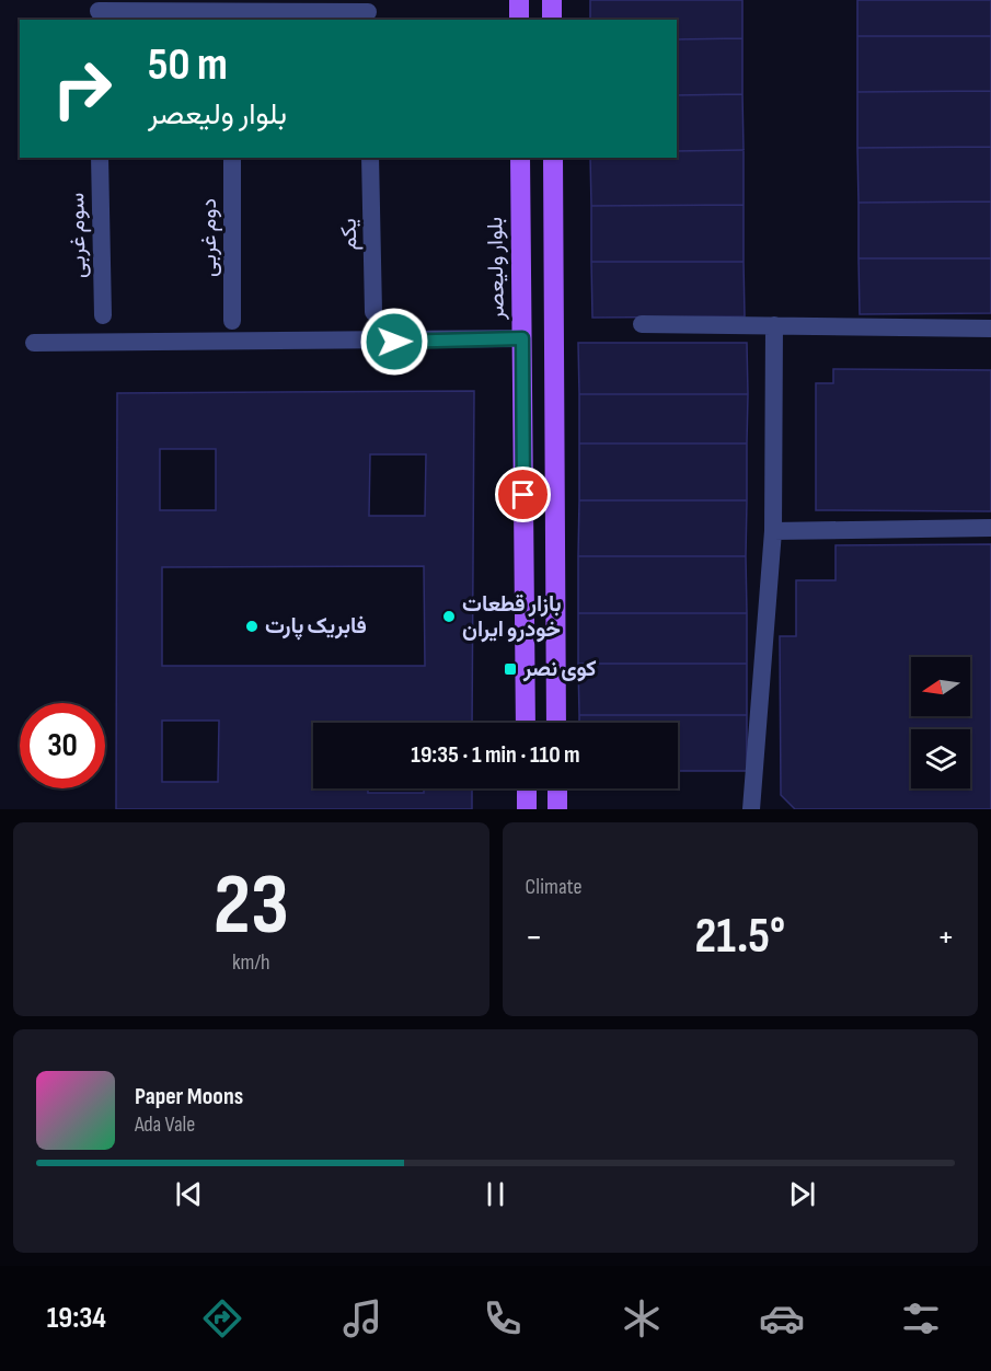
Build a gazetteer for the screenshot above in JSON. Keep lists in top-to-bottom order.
{
  "streets": {
    "main road": ["بلوار ولیعصر"],
    "street": ["یکم", "سوم غربی", "دوم غربی"]
  },
  "places": {
    "other": ["بازار قطعات خودرو ایران", "فابریک پارت"],
    "transit": ["کوی نصر"]
  },
  "north": "left",
  "page": {
    "turn": ["50 m", "بلوار ولیعصر"],
    "limit": "30",
    "trip": "19:35 · 1 min · 110 m",
    "tile": [
      ["23", "km/h"],
      "Climate"
    ],
    "heat": ["−", "21.5°", "+"],
    "song": ["Paper Moons", "Ada Vale"],
    "tabs": "19:34"
  }
}
